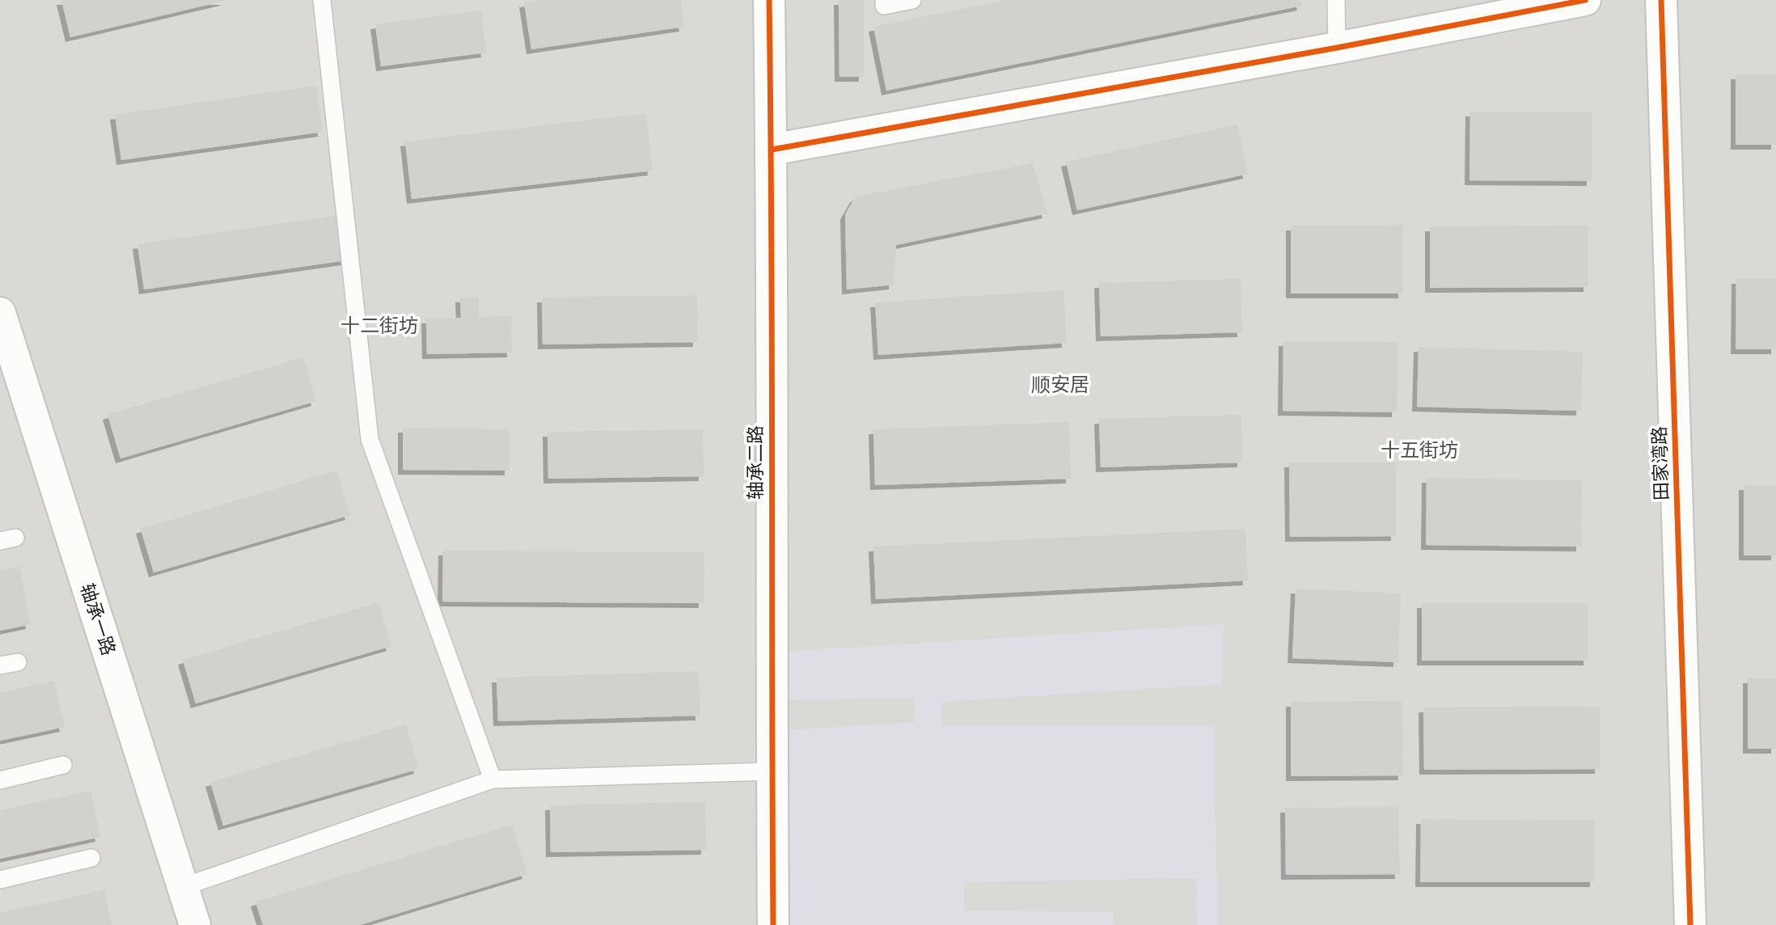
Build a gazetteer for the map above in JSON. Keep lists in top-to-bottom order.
{
  "streets": {
    "street": ["轴承二路", "田家湾路", "轴承一路"]
  },
  "districts": ["十二街坊", "顺安居", "十五街坊"]
}
